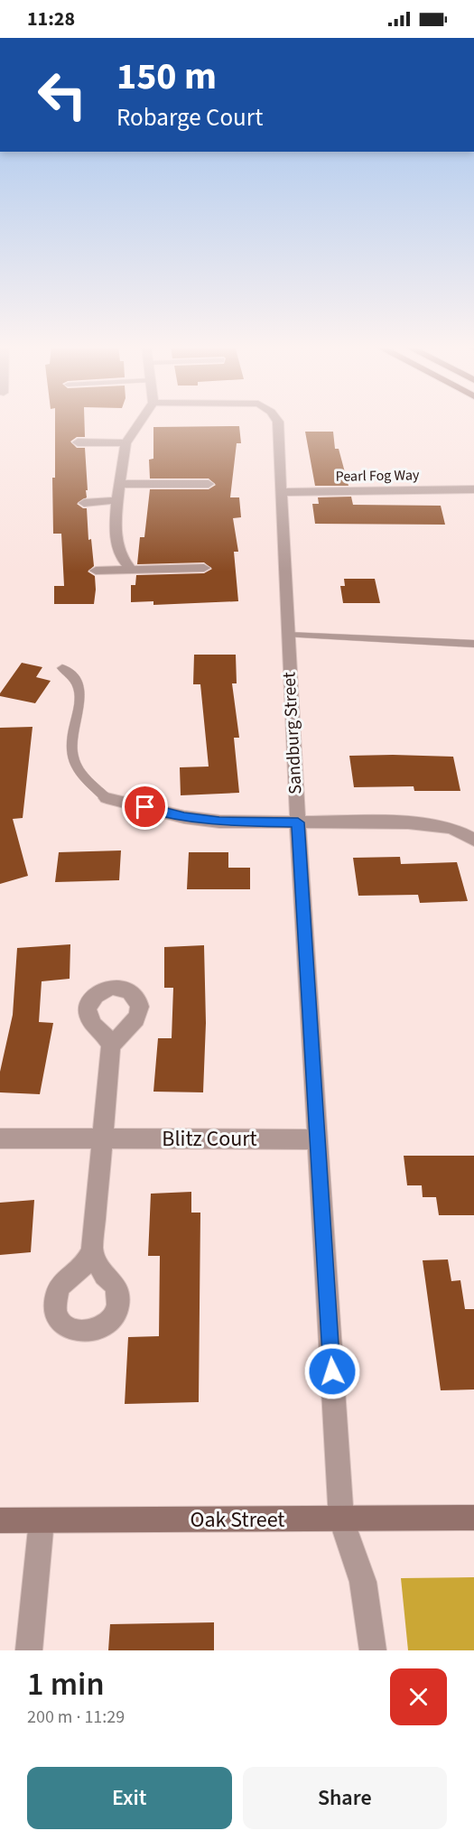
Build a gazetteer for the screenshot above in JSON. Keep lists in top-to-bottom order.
{
  "streets": {
    "street": [
      "Pearl Fog Way",
      "Sandburg Street",
      "Blitz Court",
      "Oak Street"
    ]
  },
  "crossings": [
    ["Pearl Fog Way", "Sandburg Street"],
    ["Sandburg Street", "Blitz Court"],
    ["Sandburg Street", "Oak Street"]
  ],
  "page": {
    "status": "11:28",
    "turn": ["150 m", "Robarge Court"],
    "heading": ["1 min", "200 m · 11:29"],
    "buttons": ["Exit", "Share"]
  }
}
